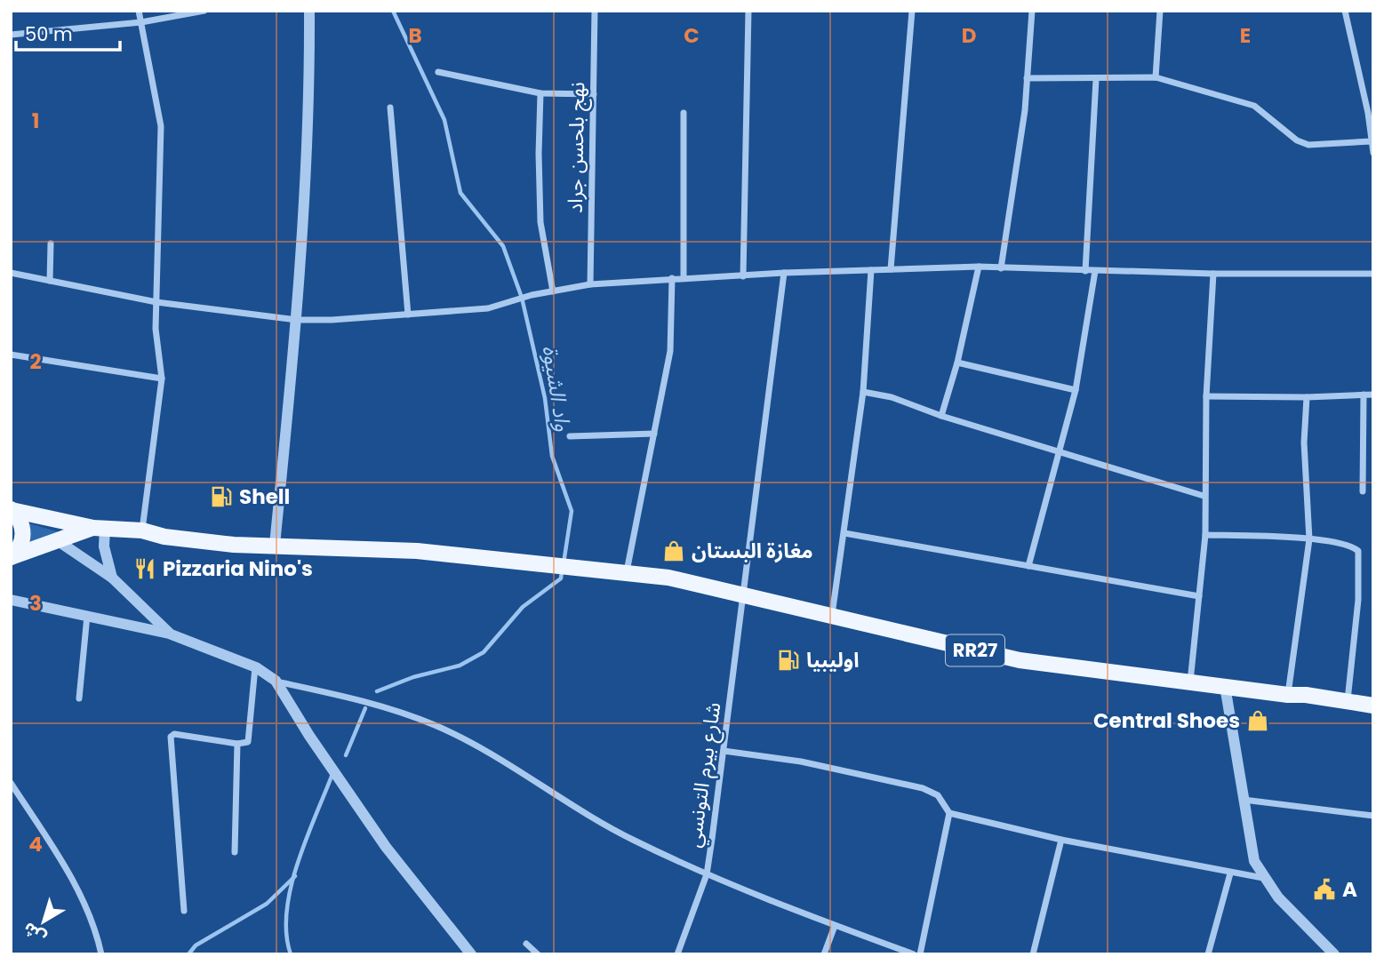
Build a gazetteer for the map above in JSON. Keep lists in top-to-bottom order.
{
  "streets": {
    "main road": ["RR27"],
    "street": ["نهج بلحسن جراد", "شارع بيرم التونسي"]
  },
  "crossings": [
    ["RR27", "شارع بيرم التونسي"]
  ],
  "water": ["واد الشيوة"],
  "places": {
    "fuel station": ["Shell", "اوليبيا"],
    "shop": ["مغازة البستان", "Central Shoes"],
    "restaurant": ["Pizzaria Nino's"],
    "public building": ["A"]
  },
  "scale_bar": "50 m",
  "north": "bottom left",
  "grid": {
    "columns": [
      "B",
      "C",
      "D",
      "E"
    ],
    "rows": [
      "1",
      "2",
      "3",
      "4"
    ]
  }
}
